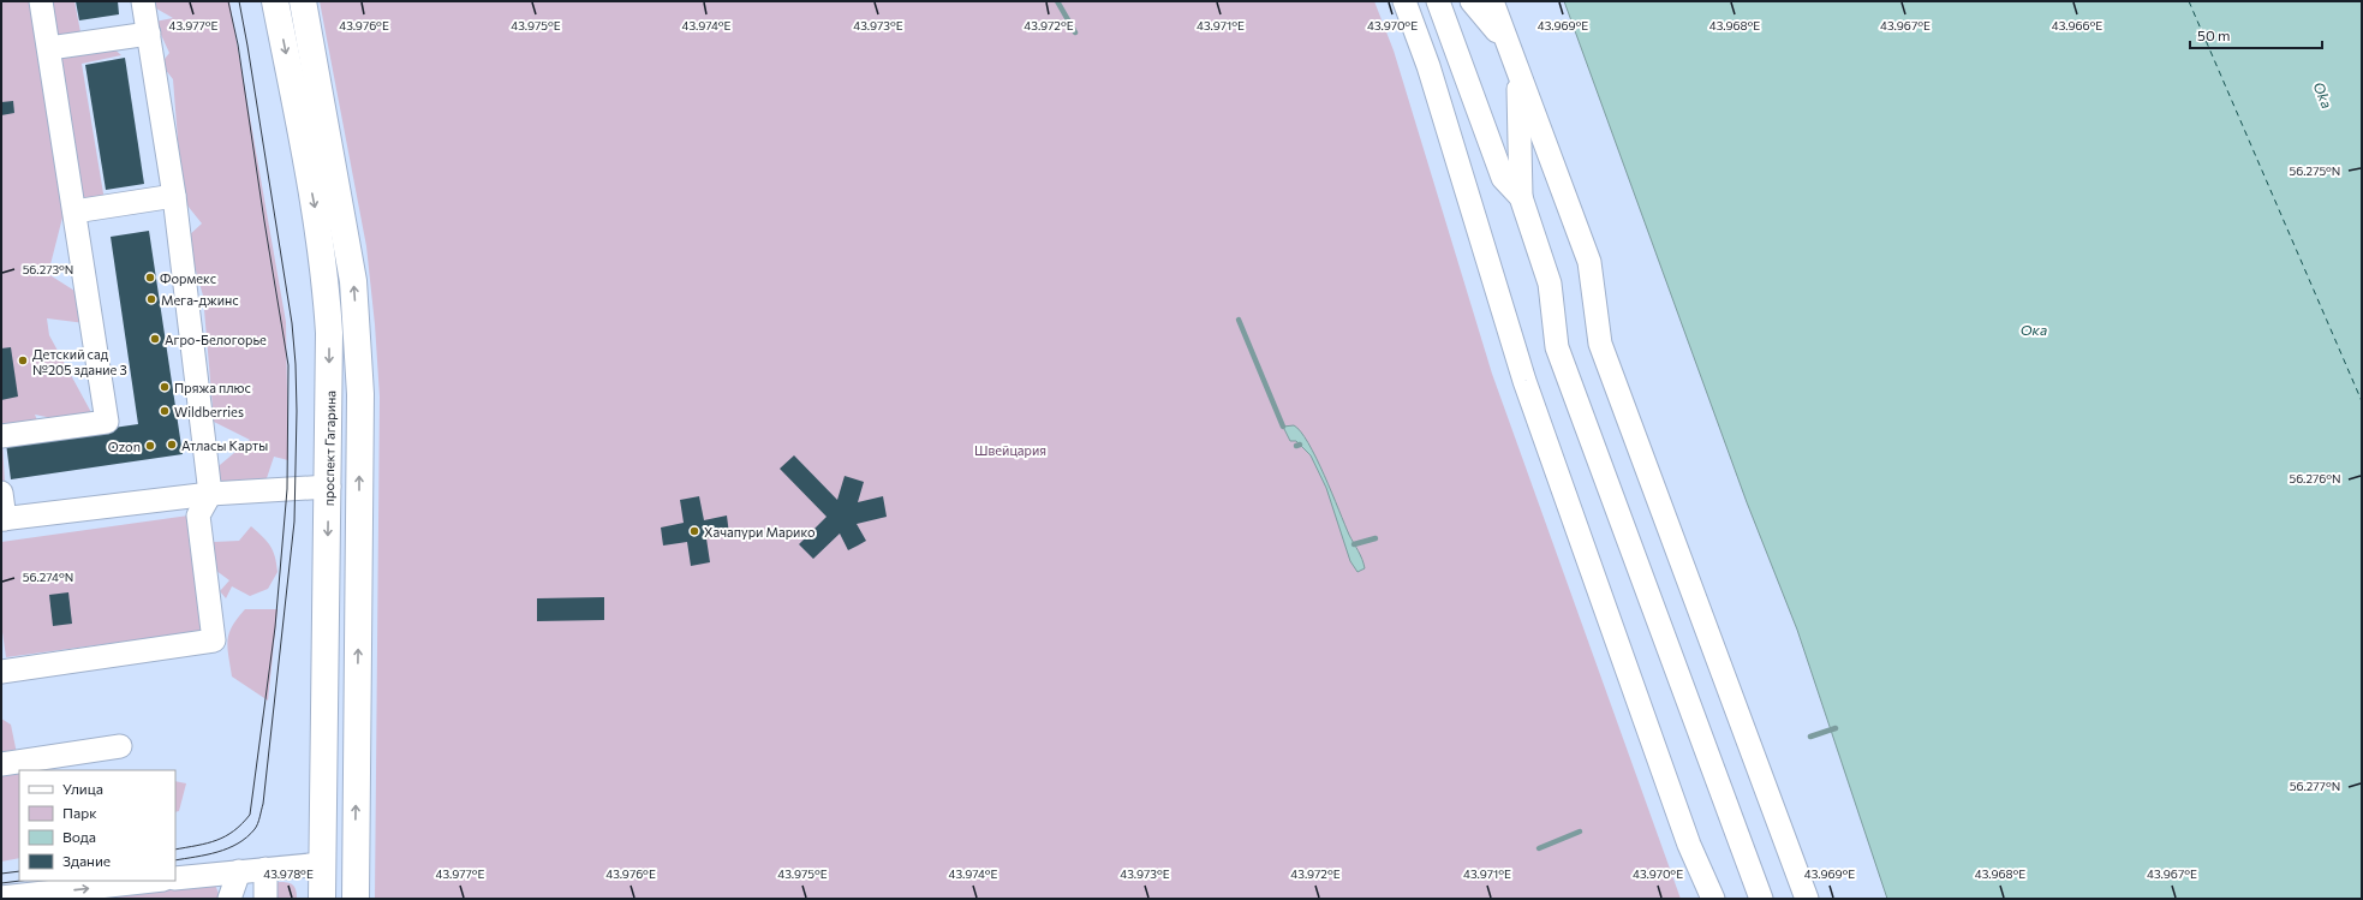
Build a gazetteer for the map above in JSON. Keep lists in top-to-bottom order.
{
  "streets": {
    "main road": ["проспект Гагарина"]
  },
  "water": ["Oka", "Ока"],
  "parks": ["Швейцария"],
  "places": [
    "Формекс",
    "Мега-джинс",
    "Агро-Белогорье",
    "Детский сад №205 здание 3",
    "Пряжа плюс",
    "Wildberries",
    "Атласы Карты",
    "Ozon",
    "Хачапури Марико"
  ],
  "legend": [
    "Улица",
    "Парк",
    "Вода",
    "Здание"
  ],
  "scale_bar": "50 m",
  "coordinates": [
    "43.977°E",
    "43.976°E",
    "43.975°E",
    "43.974°E",
    "43.973°E",
    "43.972°E",
    "43.971°E",
    "43.970°E",
    "43.969°E",
    "43.968°E",
    "43.967°E",
    "43.966°E",
    "56.275°N",
    "56.273°N",
    "56.276°N",
    "56.274°N",
    "56.277°N",
    "43.978°E"
  ]
}
